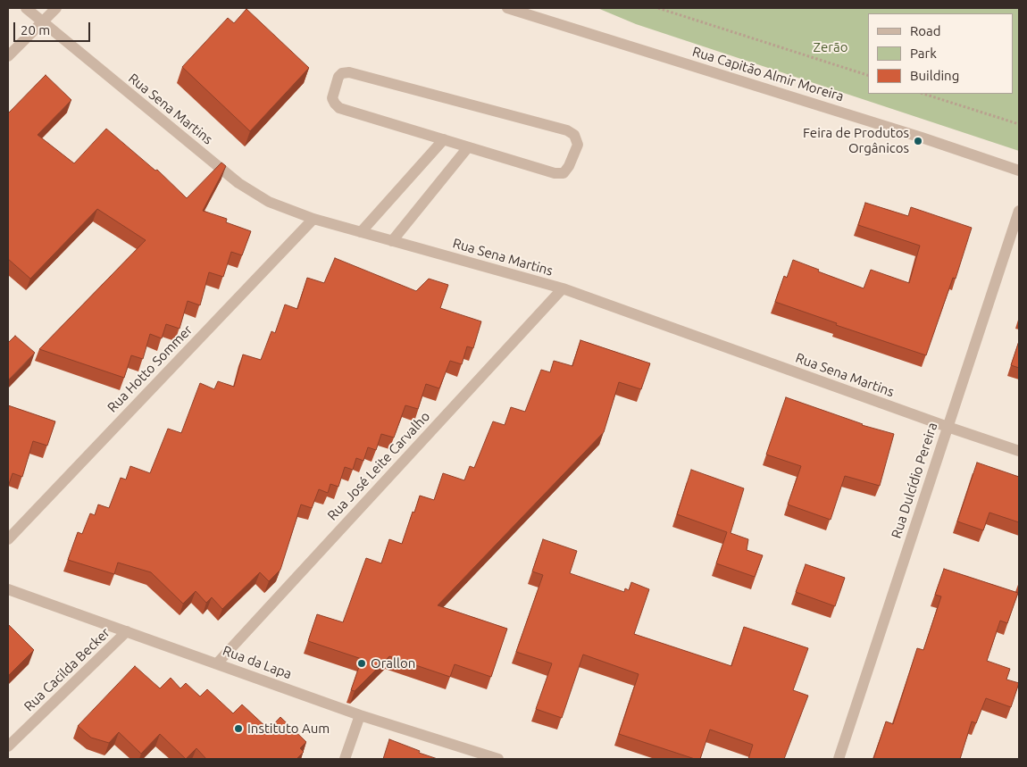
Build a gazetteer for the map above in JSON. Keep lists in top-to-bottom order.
{
  "streets": {
    "street": [
      "Rua Capitão Almir Moreira",
      "Rua Sena Martins",
      "Rua Hotto Sommer",
      "Rua José Leite Carvalho",
      "Rua Dulcídio Pereira",
      "Rua da Lapa",
      "Rua Cacilda Becker"
    ]
  },
  "crossings": [
    ["Rua Sena Martins", "Rua Hotto Sommer"],
    ["Rua Sena Martins", "Rua José Leite Carvalho"],
    ["Rua Sena Martins", "Rua Dulcídio Pereira"],
    ["Rua José Leite Carvalho", "Rua da Lapa"],
    ["Rua da Lapa", "Rua Cacilda Becker"]
  ],
  "parks": ["Zerão"],
  "places": ["Feira de Produtos Orgânicos", "Orallon", "Instituto Aum"],
  "legend": ["Road", "Park", "Building"],
  "scale_bar": "20 m"
}
